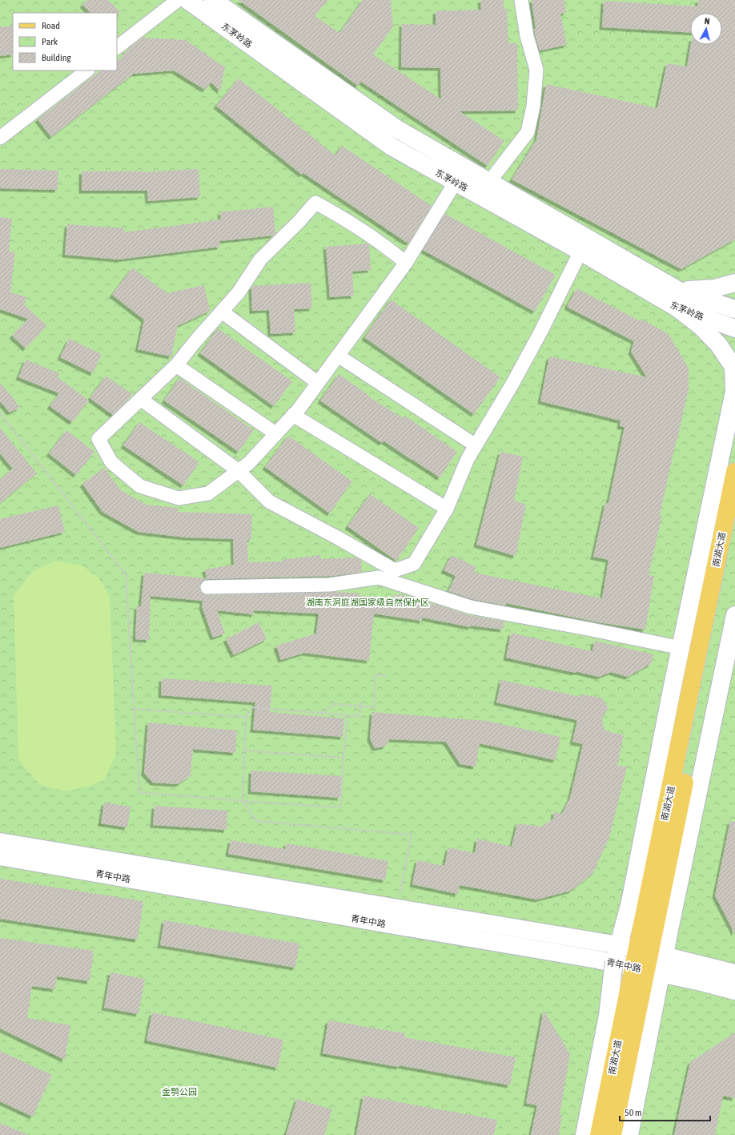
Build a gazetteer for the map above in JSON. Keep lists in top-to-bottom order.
{
  "streets": {
    "main road": ["东茅岭路", "南湖大道", "青年中路"]
  },
  "crossings": [
    ["南湖大道", "青年中路"]
  ],
  "parks": ["湖南东洞庭湖国家级自然保护区", "金鹗公园"],
  "legend": ["Road", "Park", "Building"],
  "scale_bar": "50 m",
  "north": "top"
}
